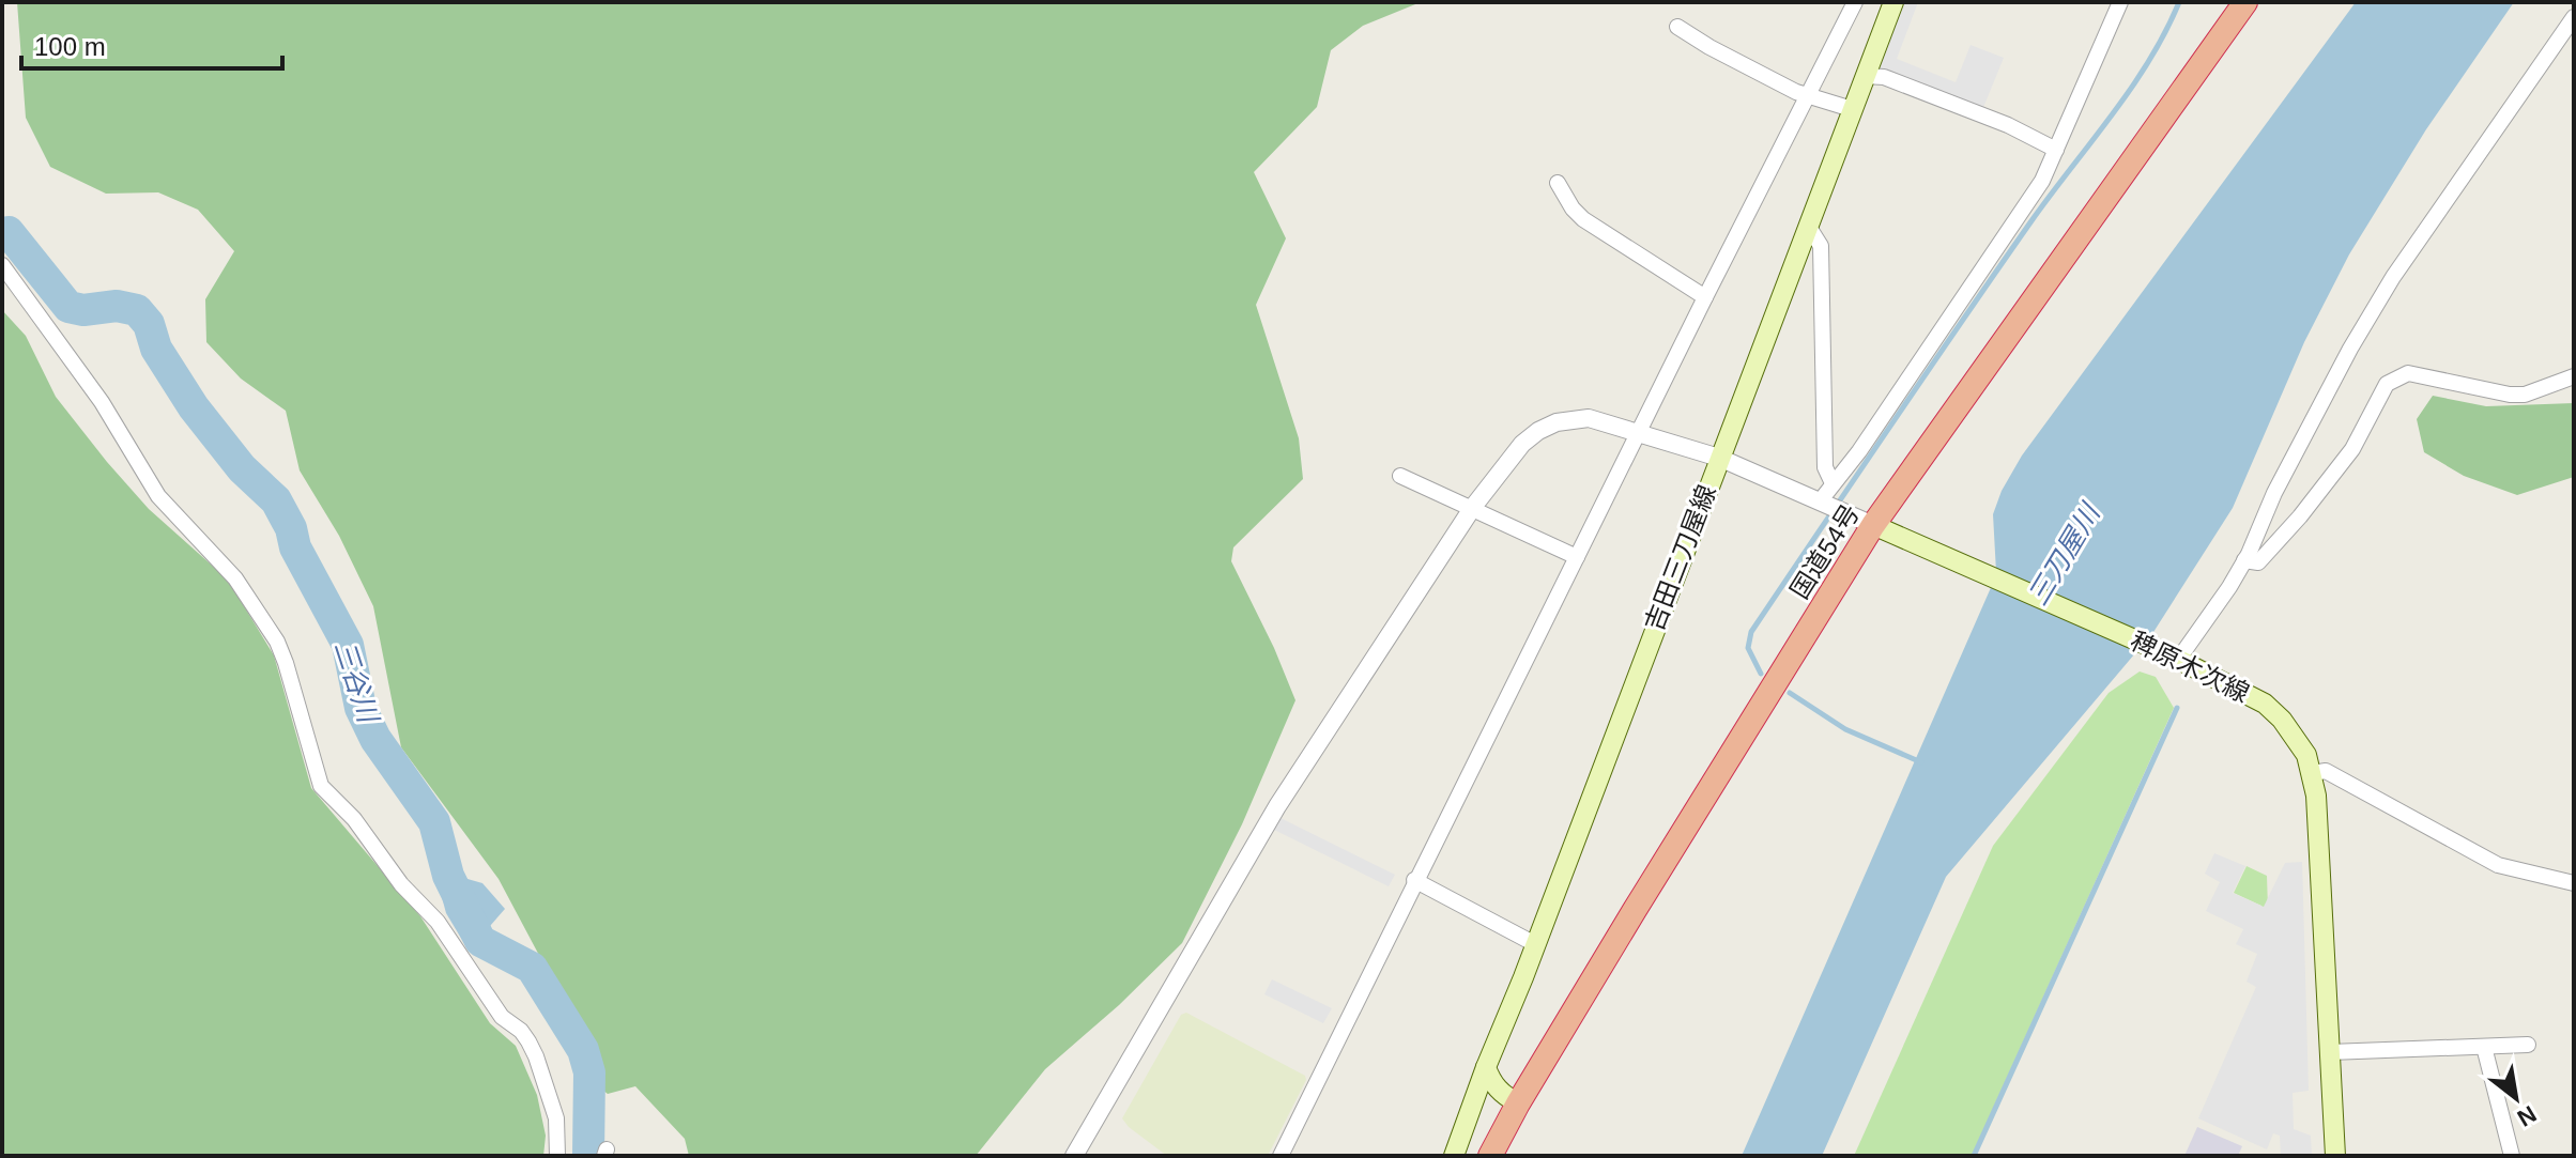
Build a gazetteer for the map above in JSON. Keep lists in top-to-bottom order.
{
  "streets": {
    "highway": ["国道54号"],
    "main road": ["吉田三刀屋線", "稗原木次線"]
  },
  "crossings": [
    ["国道54号", "稗原木次線"]
  ],
  "water": ["三刀屋川", "三谷川"],
  "scale_bar": "100 m",
  "north": "bottom right"
}
